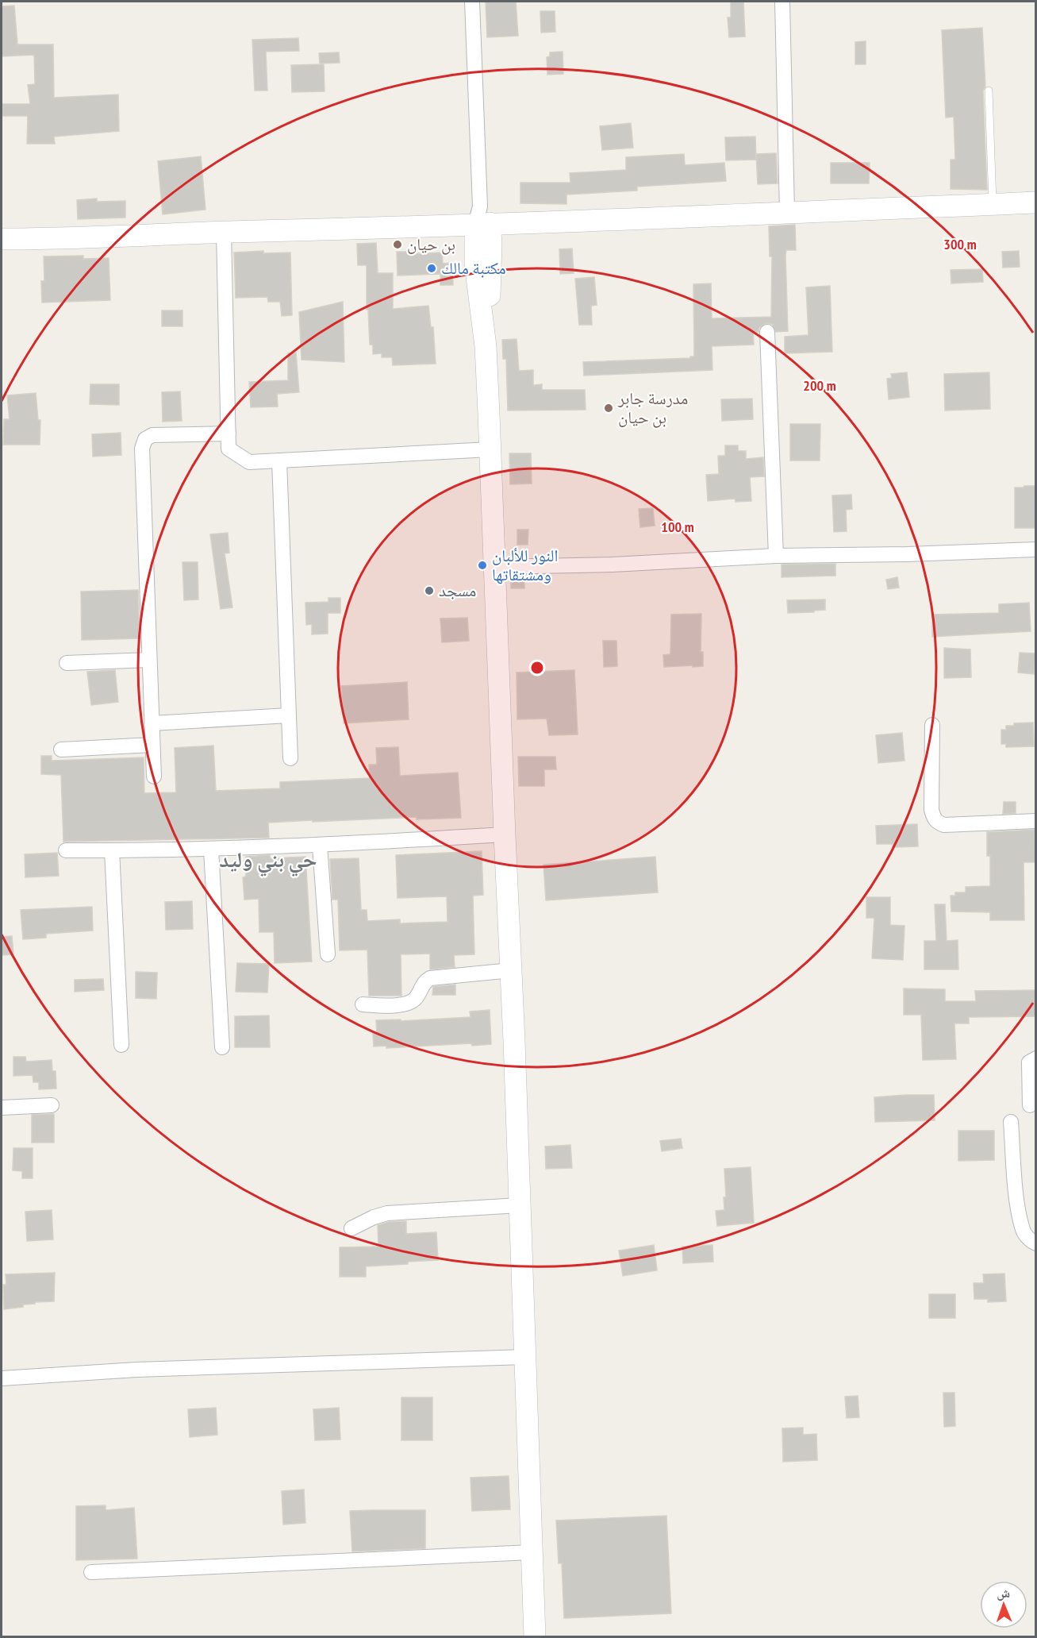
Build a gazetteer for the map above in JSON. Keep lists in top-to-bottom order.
{
  "districts": ["حي بني وليد"],
  "places": [
    "بن حيان",
    "مكتبة مالك",
    "مدرسة جابر بن حيان",
    "النور للألبان ومشتقاتها",
    "مسجد"
  ],
  "north": "top",
  "rings": ["300 m", "200 m", "100 m"]
}
